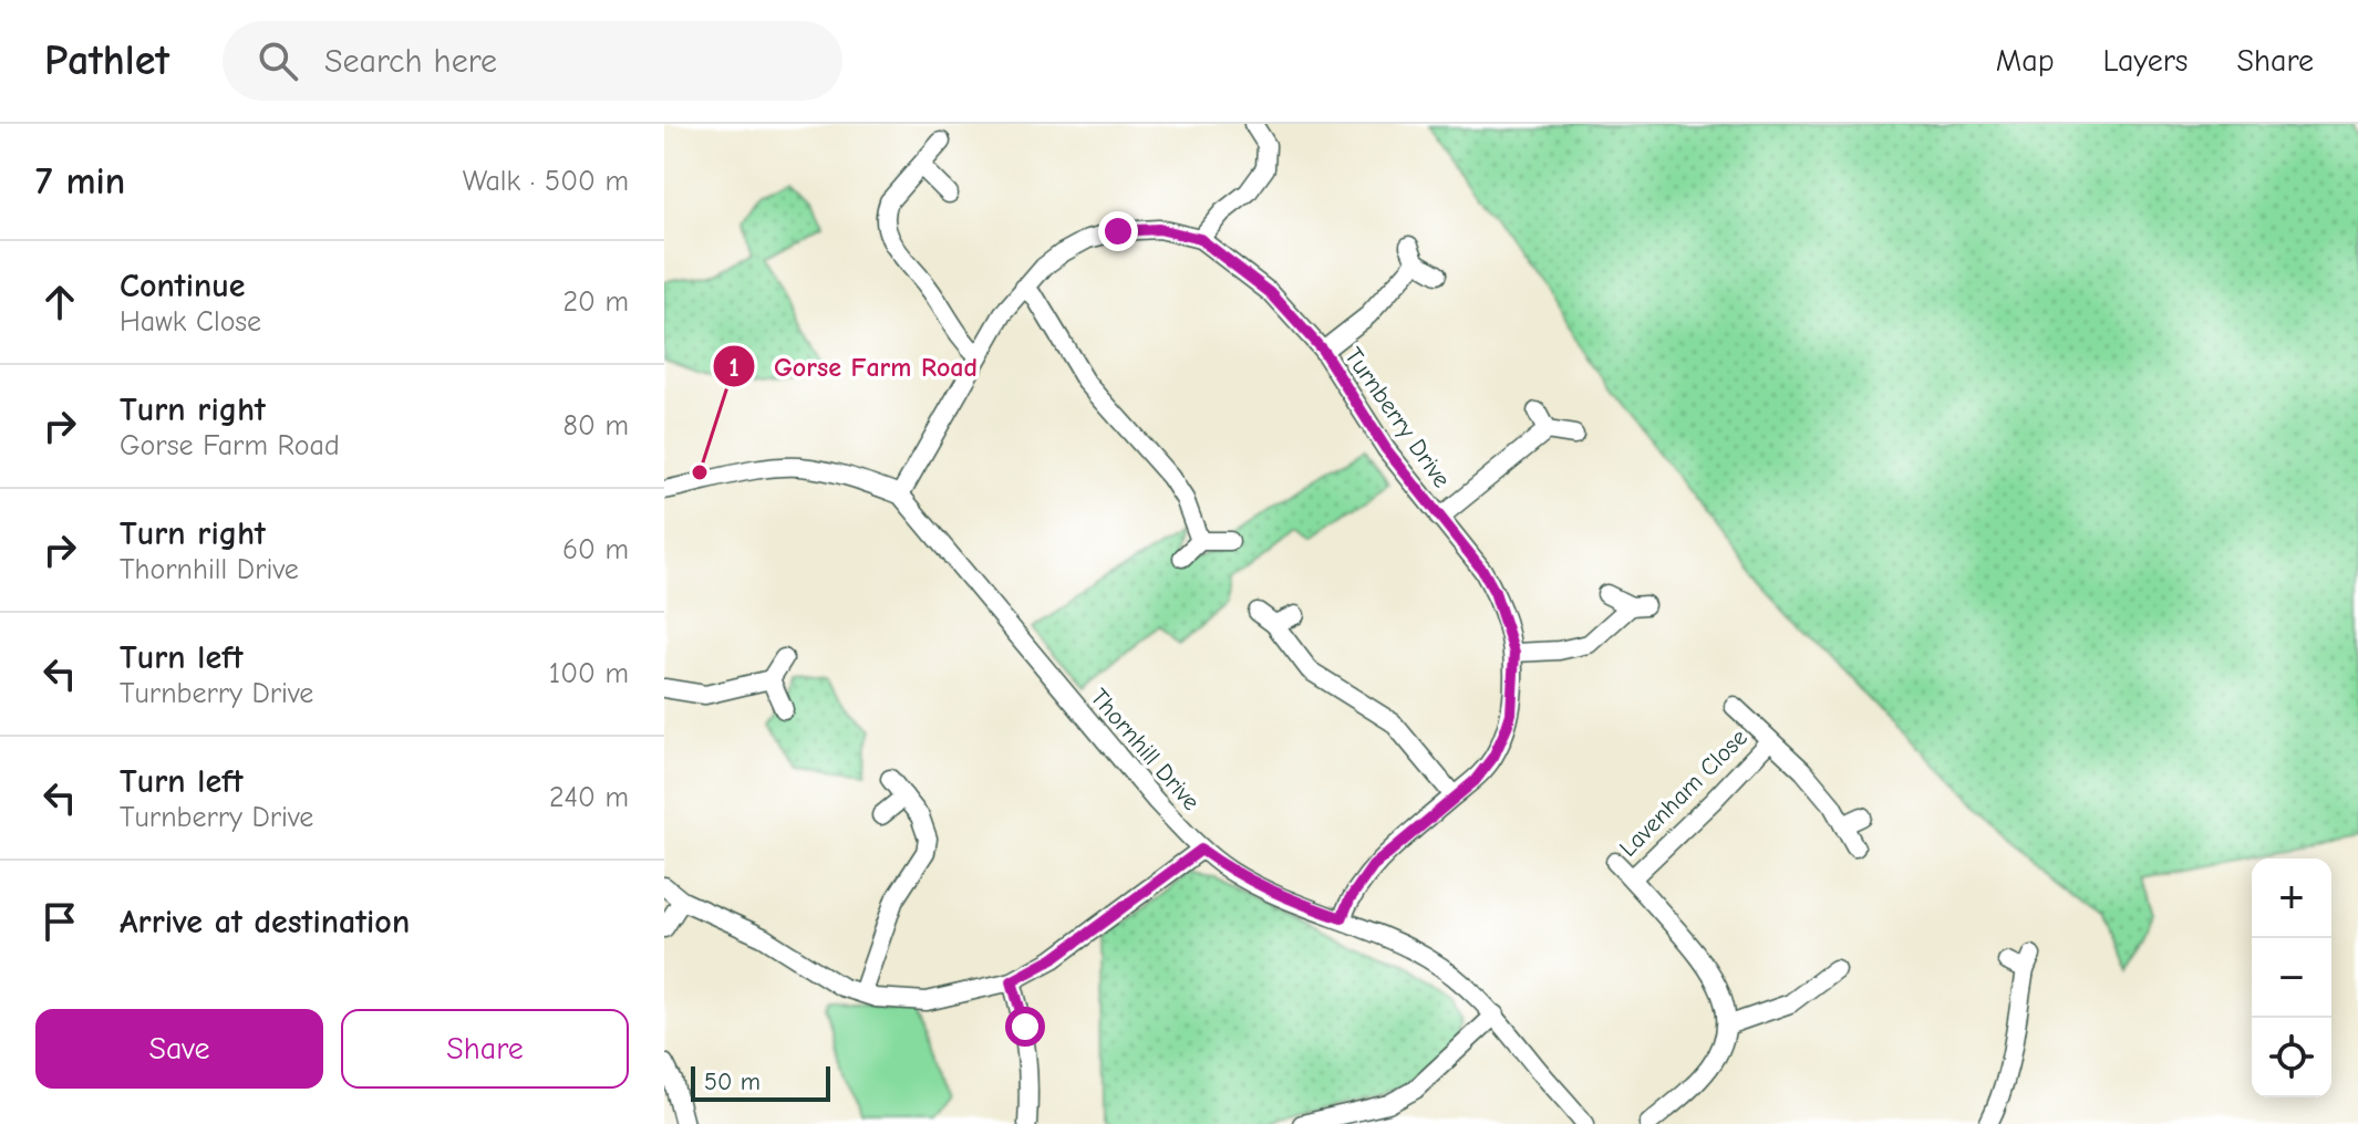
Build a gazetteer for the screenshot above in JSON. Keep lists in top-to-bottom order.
{
  "streets": {
    "street": ["Turnberry Drive", "Thornhill Drive", "Lavenham Close"]
  },
  "crossings": [
    ["Turnberry Drive", "Thornhill Drive"]
  ],
  "places": ["Gorse Farm Road"],
  "scale_bar": "50 m",
  "page": {
    "header": "Pathlet",
    "search": "Search here",
    "nav": ["Map", "Layers", "Share"],
    "heading": ["7 min", "Walk · 500 m"],
    "list": [
      ["Continue", "Hawk Close", "20 m"],
      ["Turn right", "Gorse Farm Road", "80 m"],
      ["Turn right", "Thornhill Drive", "60 m"],
      ["Turn left", "Turnberry Drive", "100 m"],
      ["Turn left", "Turnberry Drive", "240 m"],
      "Arrive at destination"
    ],
    "map_buttons": ["+", "−"],
    "buttons": ["Save", "Share"],
    "scale": "50 m"
  }
}
